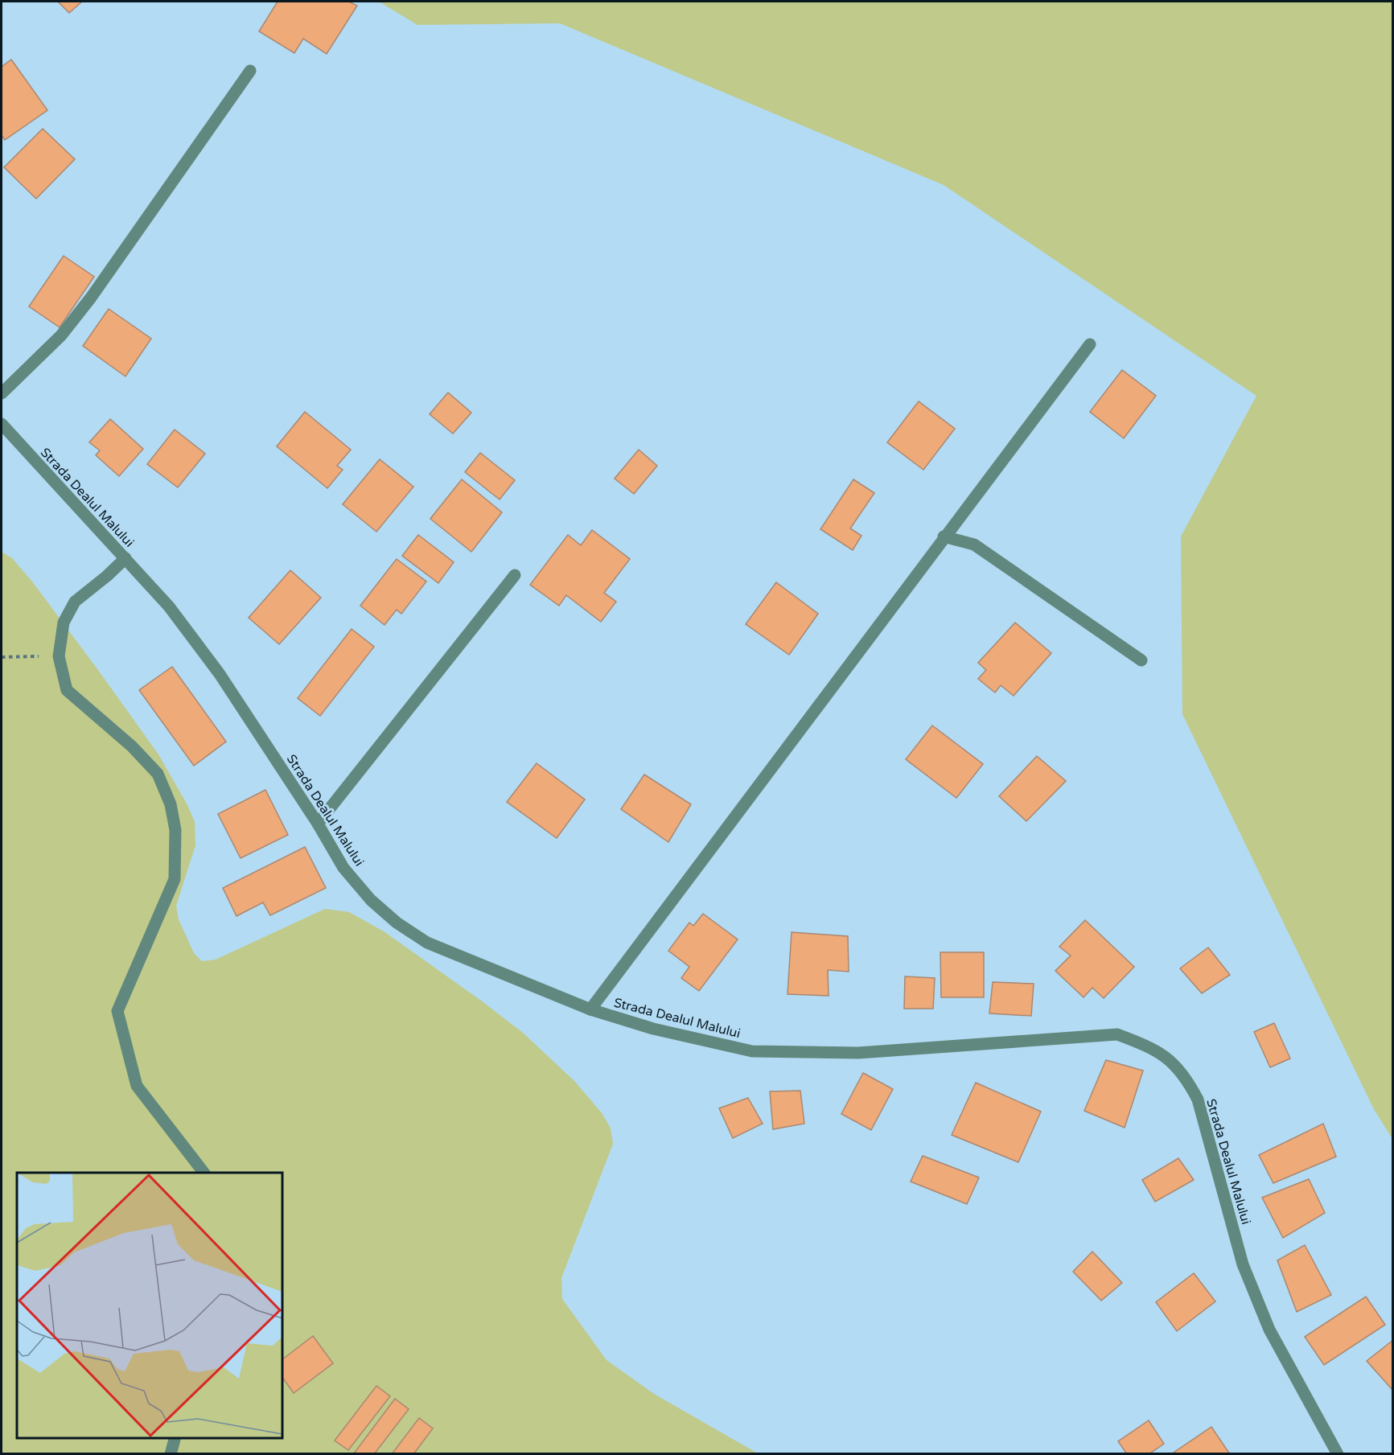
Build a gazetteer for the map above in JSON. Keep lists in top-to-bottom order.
{
  "streets": {
    "street": ["Strada Dealul Malului"]
  }
}
